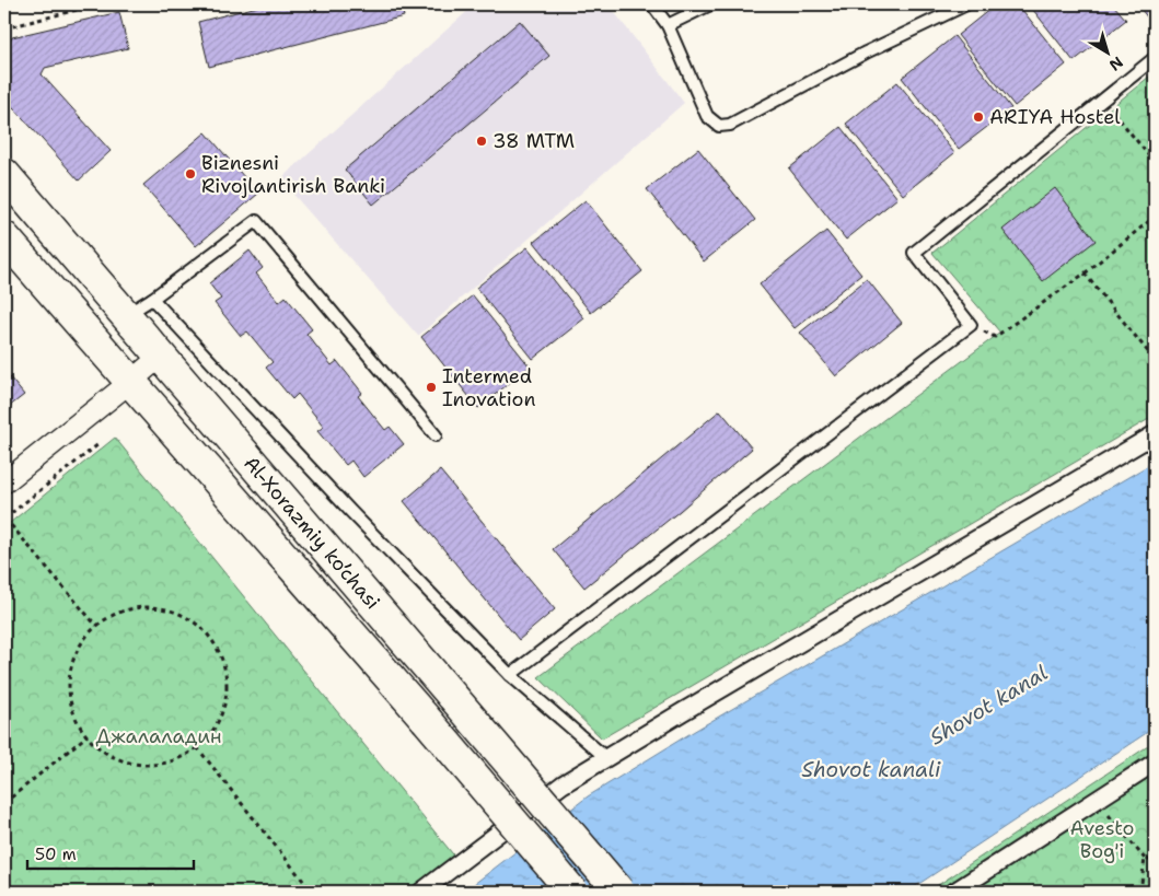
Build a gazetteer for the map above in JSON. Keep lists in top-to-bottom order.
{
  "streets": {
    "main road": ["Al-Xorazmiy ko’chasi"]
  },
  "water": ["Shovot kanal", "Shovot kanali"],
  "parks": ["Джалаладин", "Avesto Bog'i"],
  "places": [
    "ARIYA Hostel",
    "38 MTM",
    "Biznesni Rivojlantirish Banki",
    "Intermed Inovation"
  ],
  "scale_bar": "50 m",
  "north": "bottom right"
}
